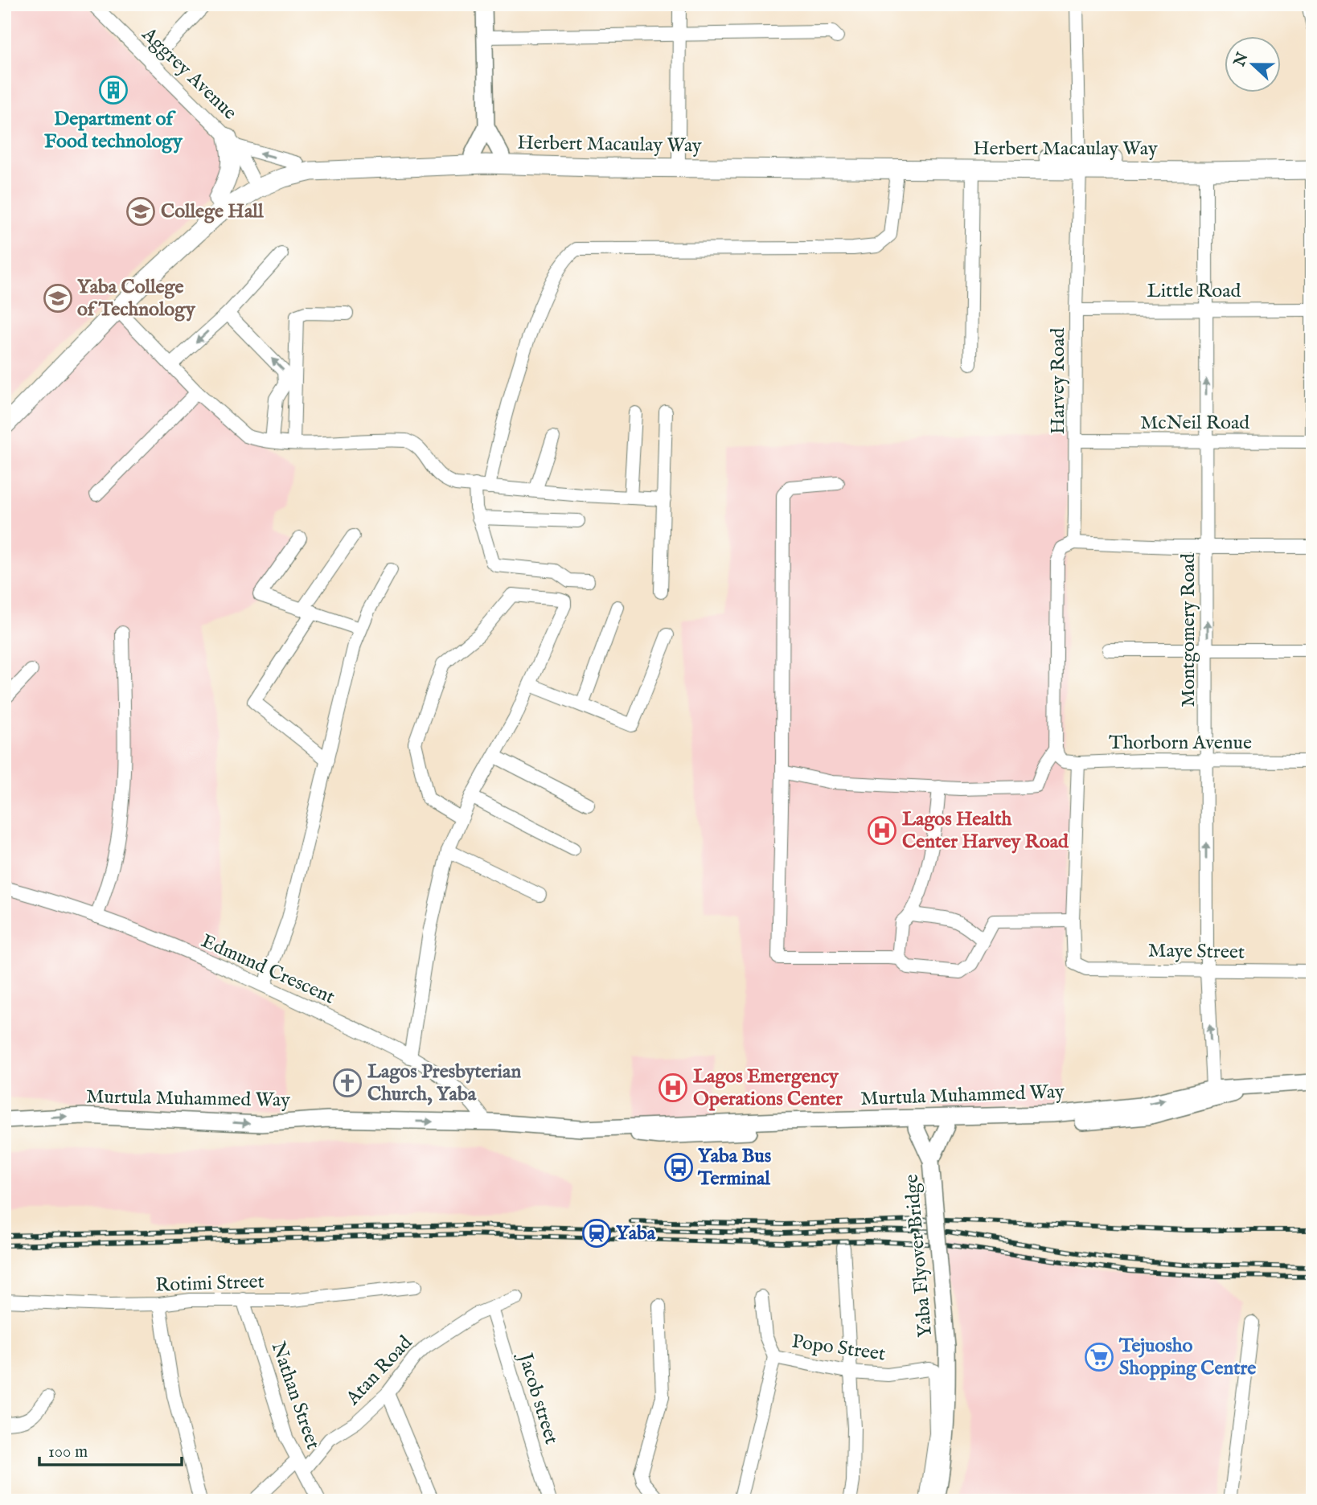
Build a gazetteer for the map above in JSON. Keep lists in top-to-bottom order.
{
  "streets": {
    "highway": ["Herbert Macaulay Way"],
    "main road": ["Murtula Muhammed Way", "Yaba Flyover Bridge"],
    "street": [
      "Aggrey Avenue",
      "Little Road",
      "Harvey Road",
      "McNeil Road",
      "Montgomery Road",
      "Thorborn Avenue",
      "Maye Street",
      "Edmund Crescent",
      "Rotimi Street",
      "Popo Street",
      "Atan Road",
      "Nathan Street",
      "Jacob street"
    ]
  },
  "crossings": [
    ["Herbert Macaulay Way", "Harvey Road"],
    ["Herbert Macaulay Way", "Montgomery Road"],
    ["Little Road", "Harvey Road"],
    ["Little Road", "Montgomery Road"],
    ["Harvey Road", "McNeil Road"],
    ["McNeil Road", "Montgomery Road"],
    ["Montgomery Road", "Thorborn Avenue"],
    ["Montgomery Road", "Maye Street"],
    ["Montgomery Road", "Murtula Muhammed Way"],
    ["Edmund Crescent", "Murtula Muhammed Way"],
    ["Rotimi Street", "Nathan Street"],
    ["Atan Road", "Nathan Street"],
    ["Atan Road", "Jacob street"]
  ],
  "one_way": ["Montgomery Road"],
  "places": {
    "building": ["Department of Food technology"],
    "school or university": ["College Hall", "Yaba College of Technology"],
    "hospital": ["Lagos Health Center Harvey Road", "Lagos Emergency Operations Center"],
    "church": ["Lagos Presbyterian Church, Yaba"],
    "bus stop": ["Yaba Bus Terminal"],
    "station": ["Yaba"],
    "supermarket": ["Tejuosho Shopping Centre"]
  },
  "scale_bar": "100 m",
  "north": "left"
}
